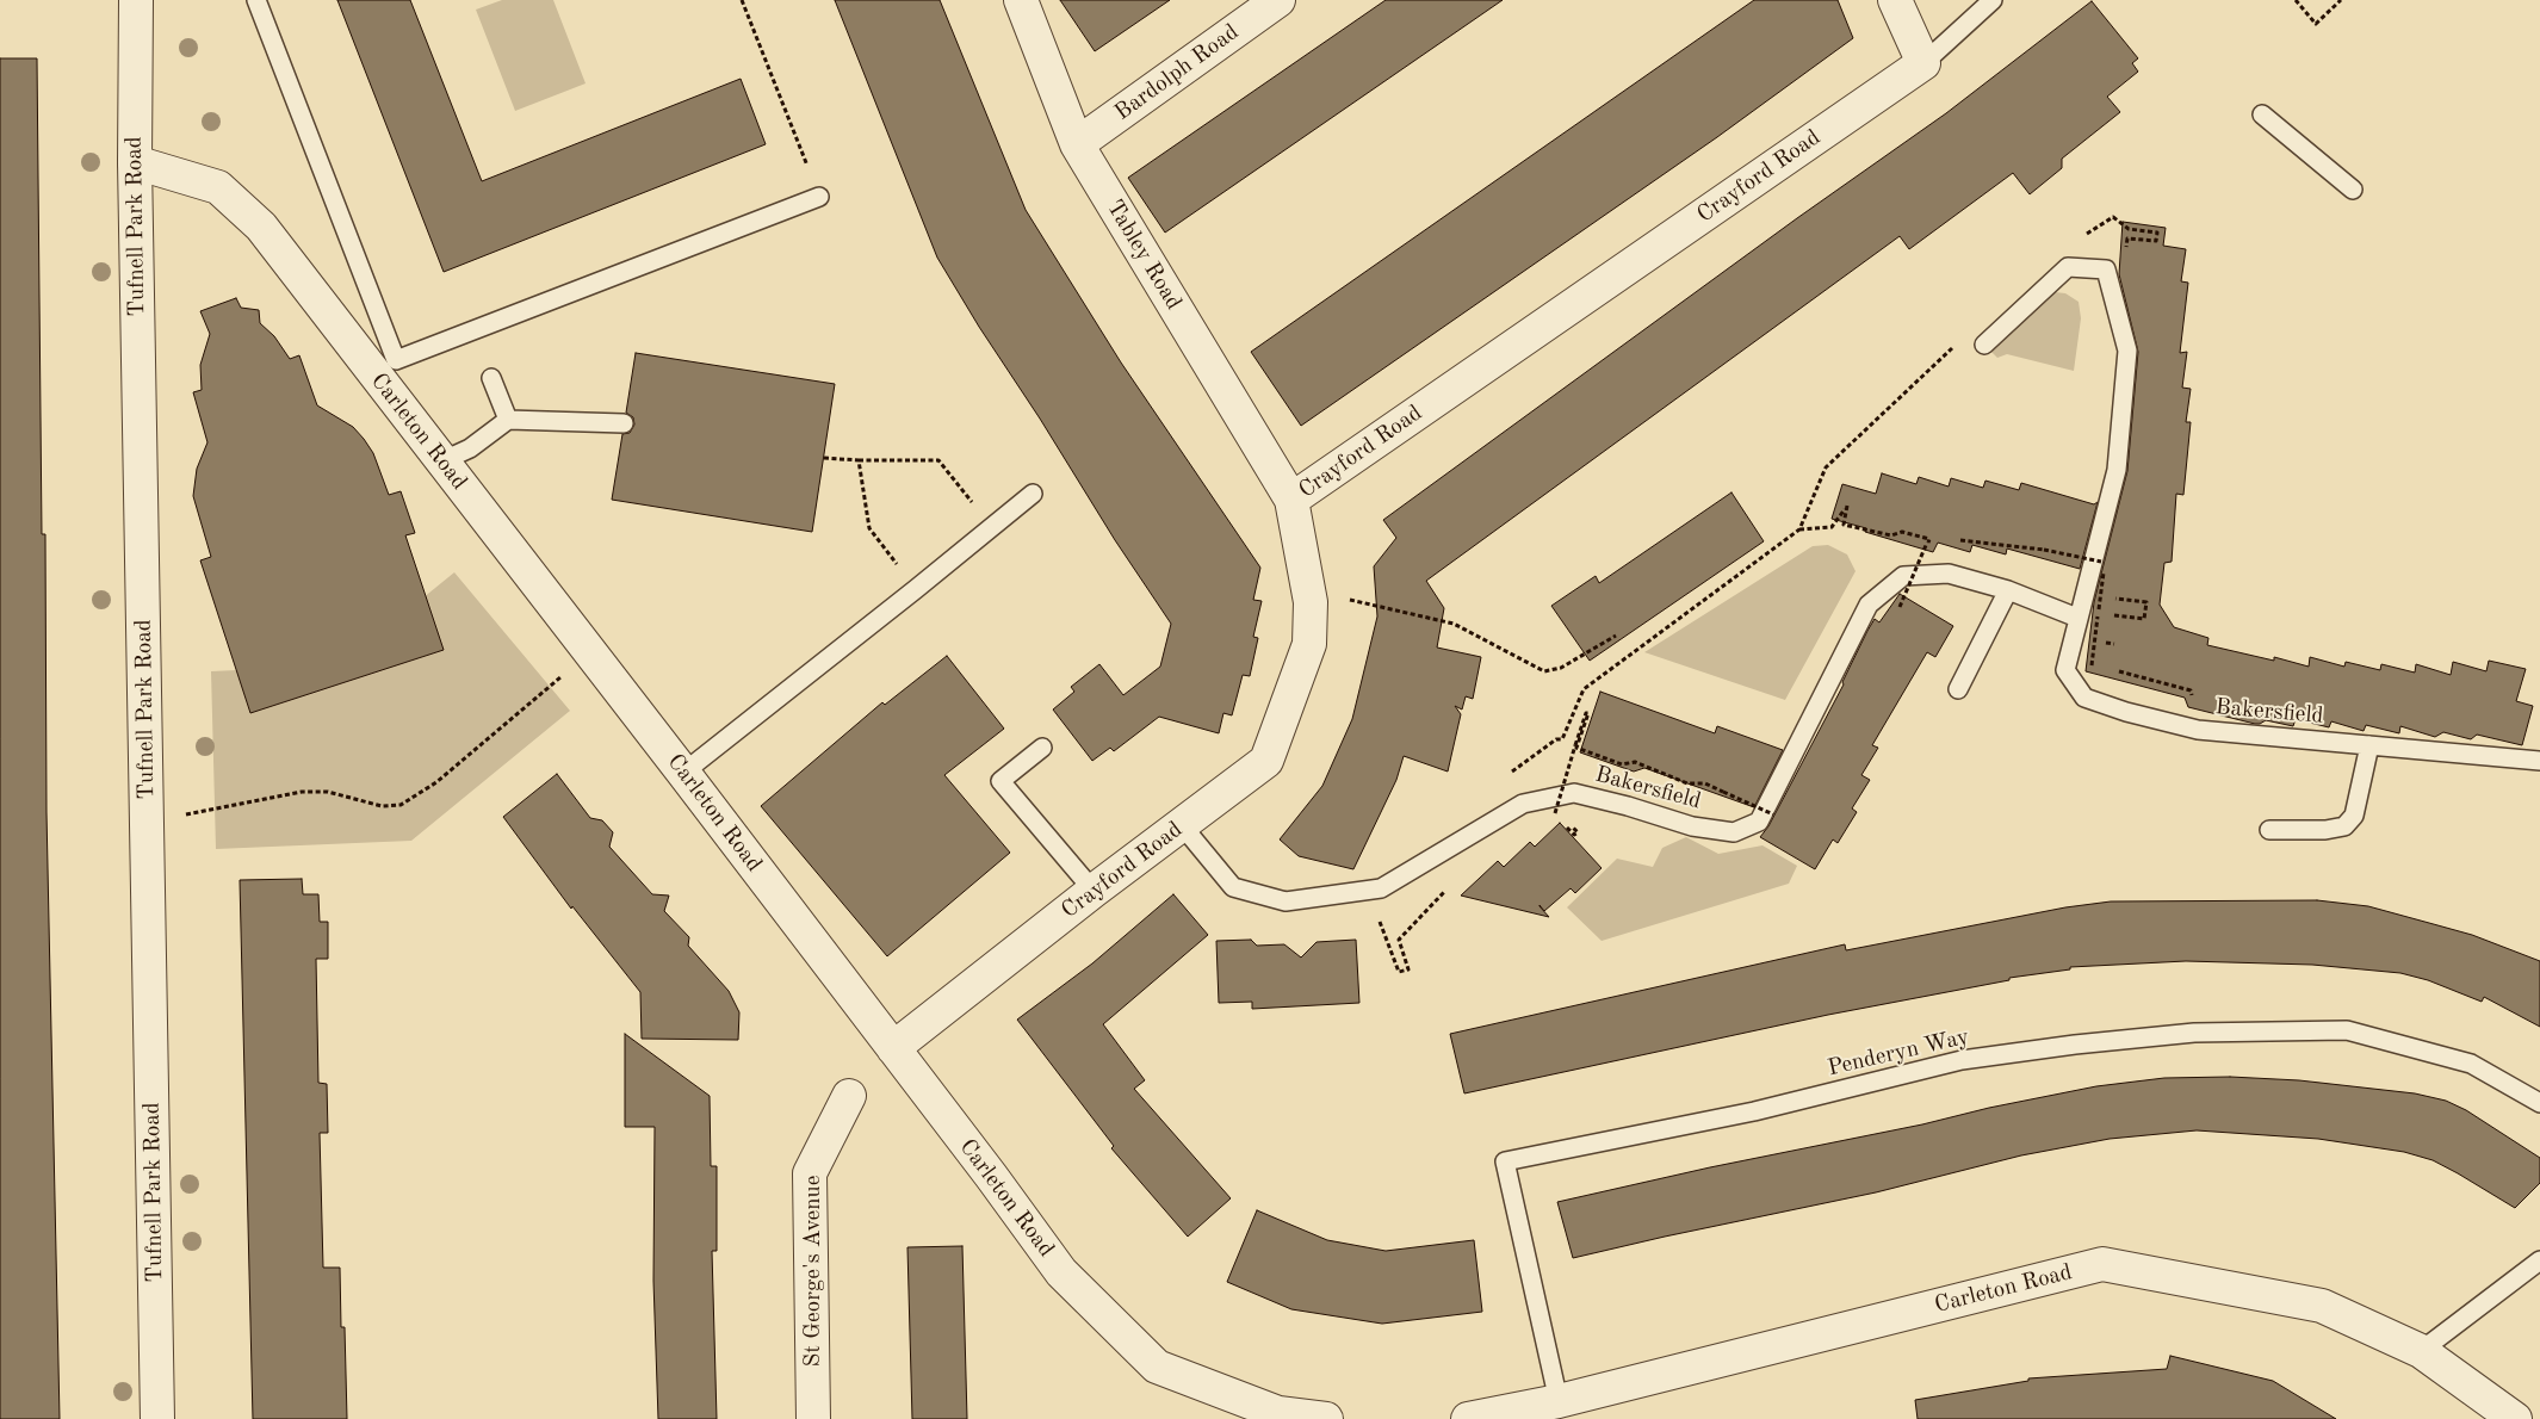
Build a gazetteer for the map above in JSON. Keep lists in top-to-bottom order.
{
  "streets": {
    "street": [
      "Bardolph Road",
      "Crayford Road",
      "Tufnell Park Road",
      "Tabley Road",
      "Carleton Road",
      "St George's Avenue"
    ],
    "lane": ["Bakersfield", "Penderyn Way"]
  },
  "crossings": [
    ["Bardolph Road", "Tabley Road"],
    ["Crayford Road", "Tabley Road"],
    ["Crayford Road", "Carleton Road"],
    ["Crayford Road", "Bakersfield"],
    ["Tufnell Park Road", "Carleton Road"],
    ["Carleton Road", "Penderyn Way"]
  ]
}
